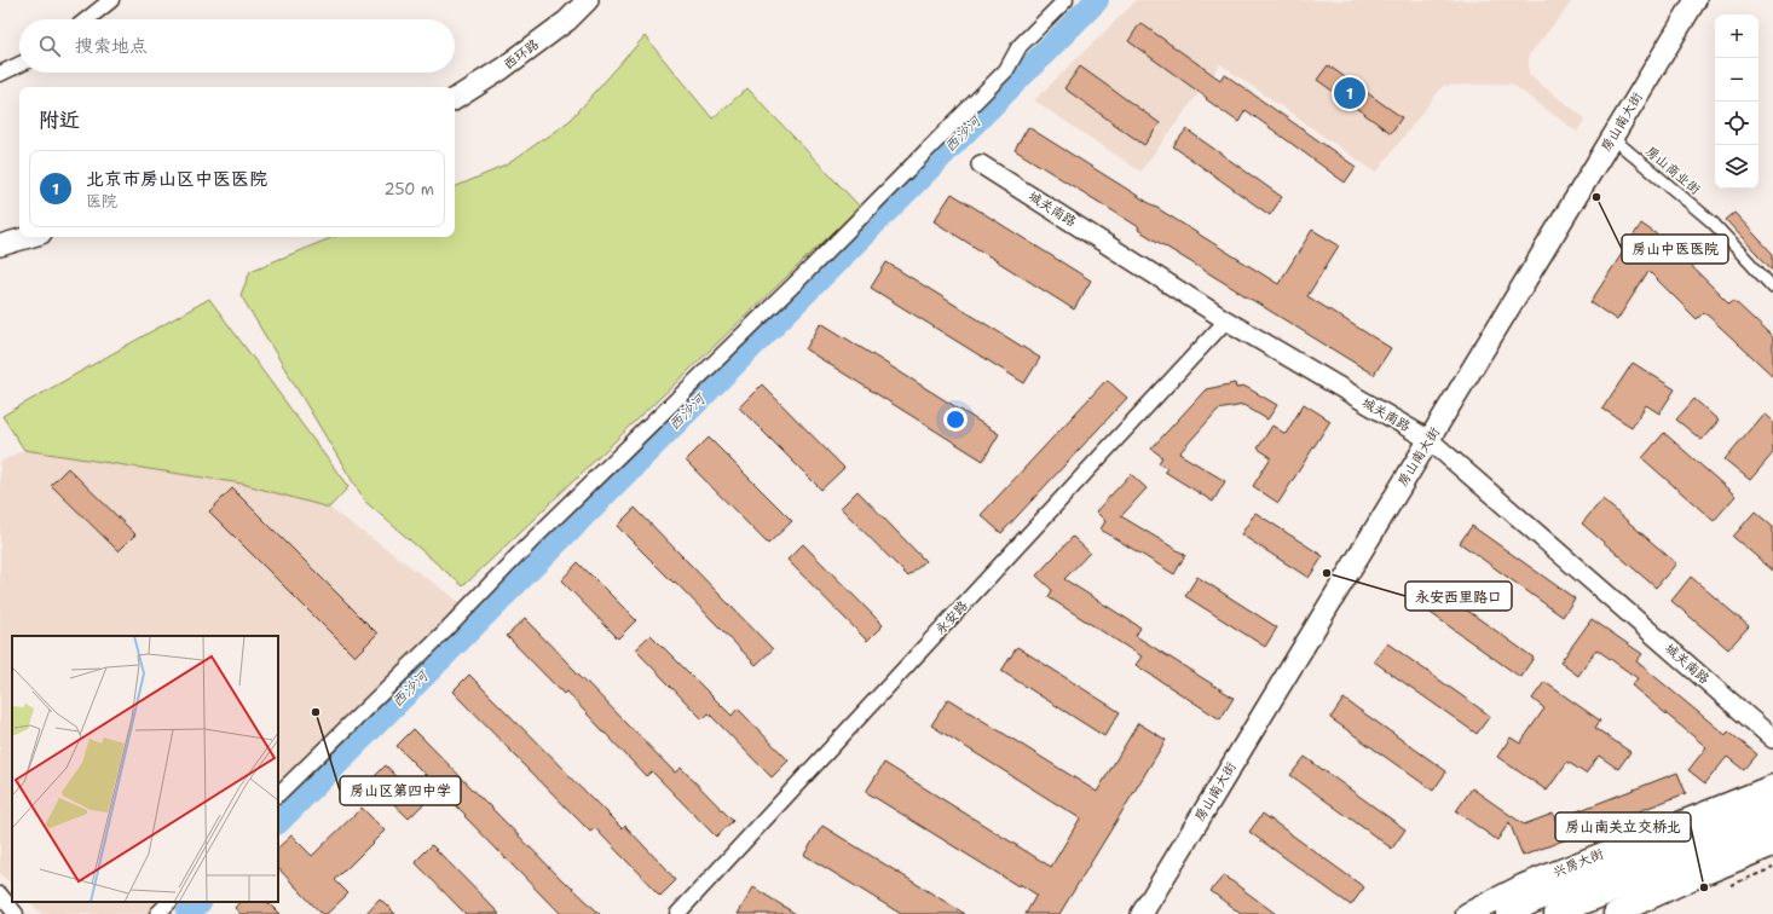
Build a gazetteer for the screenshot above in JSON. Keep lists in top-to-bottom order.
{
  "streets": {
    "main road": ["西环路", "房山南大街", "兴房大街"],
    "street": ["房山商业街", "城关南路", "永安路"]
  },
  "crossings": [
    ["房山南大街", "房山商业街"],
    ["房山南大街", "城关南路"],
    ["城关南路", "永安路"]
  ],
  "water": ["西沙河"],
  "places": [
    "房山中医医院",
    "永安西里路口",
    "房山区第四中学",
    "房山南关立交桥北"
  ],
  "page": {
    "map_buttons": ["+", "−"],
    "search": "搜索地点",
    "pins": "1",
    "heading": "附近",
    "list": [
      {
        "mark": "1",
        "name": "北京市房山区中医医院",
        "note": "医院",
        "value": "250 m"
      }
    ]
  }
}
